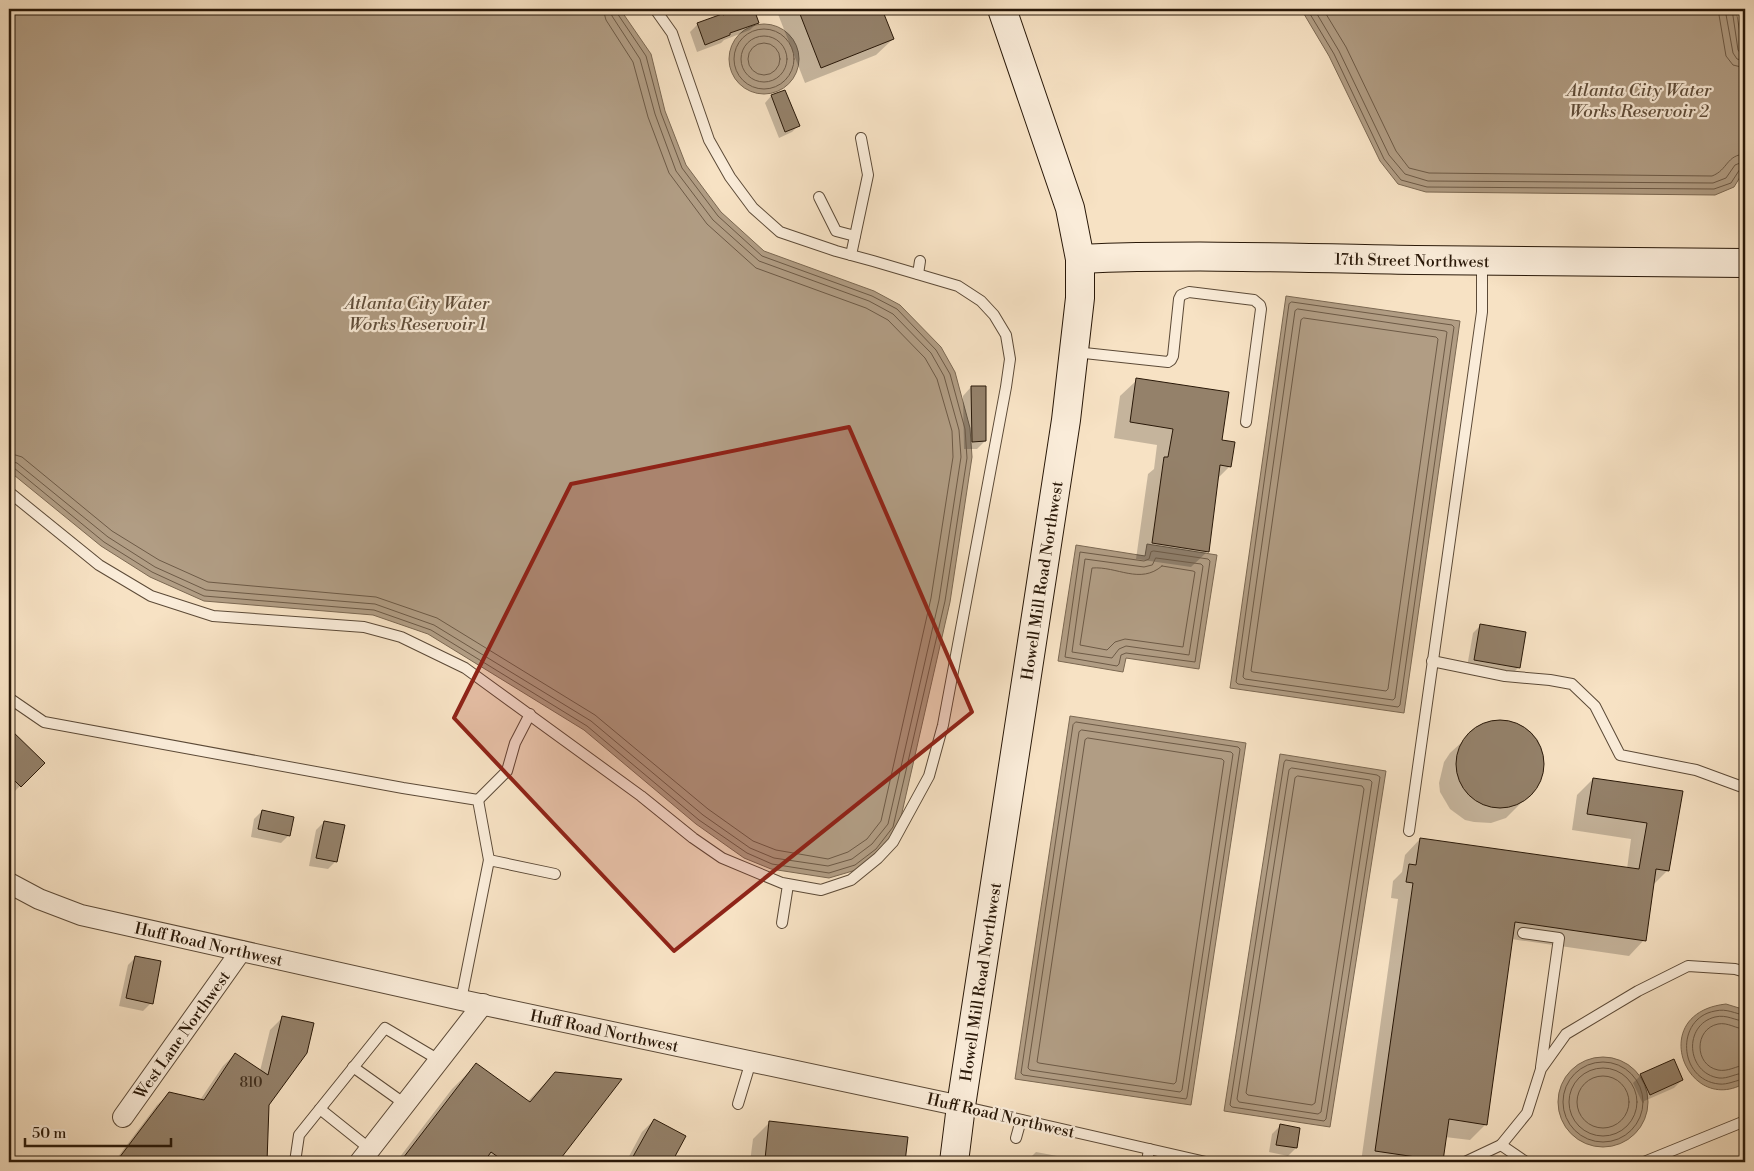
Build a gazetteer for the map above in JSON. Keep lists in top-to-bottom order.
{
  "streets": {
    "main road": ["17th Street Northwest", "Howell Mill Road Northwest"],
    "street": ["Huff Road Northwest", "West Lane Northwest"]
  },
  "crossings": [
    ["17th Street Northwest", "Howell Mill Road Northwest"],
    ["Howell Mill Road Northwest", "Huff Road Northwest"],
    ["Huff Road Northwest", "West Lane Northwest"]
  ],
  "water": ["Atlanta City Water Works Reservoir 2", "Atlanta City Water Works Reservoir 1"],
  "house_numbers": ["810"],
  "scale_bar": "50 m"
}
